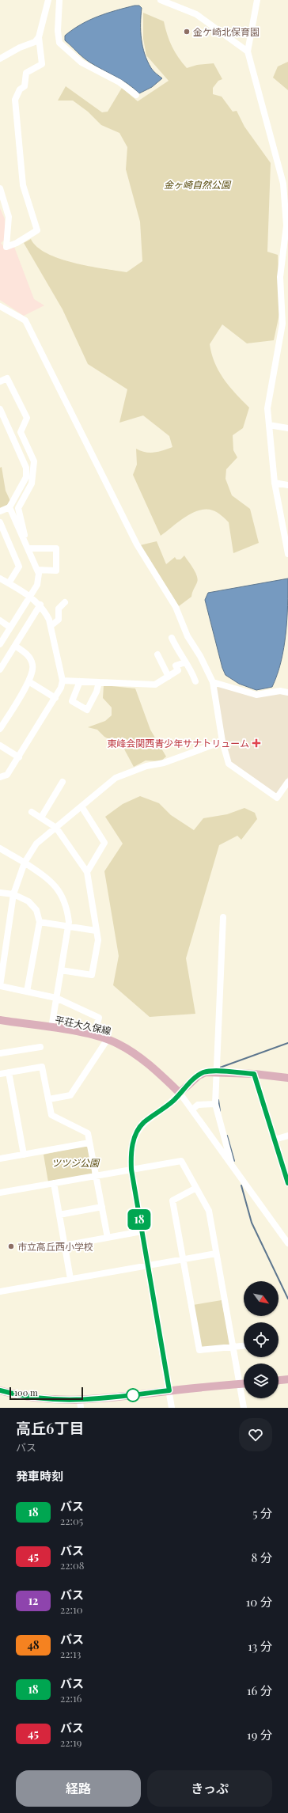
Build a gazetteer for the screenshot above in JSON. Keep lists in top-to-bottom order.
{
  "streets": {
    "main road": ["平荘大久保線"]
  },
  "parks": ["金ヶ崎自然公園", "ツツジ公園"],
  "places": {
    "other": ["金ケ崎北保育園", "市立高丘西小学校"],
    "health": ["東峰会関西青少年サナトリューム"]
  },
  "lines": ["bus line 18"],
  "scale_bar": "100 m",
  "north": "bottom right",
  "page": {
    "on_map": "18",
    "scale": "100 m",
    "heading": [
      ["高丘6丁目", "バス"],
      "発車時刻"
    ],
    "list": [
      {
        "mark": "18",
        "name": "バス",
        "note": "22:05",
        "value": "5 分"
      },
      {
        "mark": "45",
        "name": "バス",
        "note": "22:08",
        "value": "8 分"
      },
      {
        "mark": "12",
        "name": "バス",
        "note": "22:10",
        "value": "10 分"
      },
      {
        "mark": "48",
        "name": "バス",
        "note": "22:13",
        "value": "13 分"
      },
      {
        "mark": "18",
        "name": "バス",
        "note": "22:16",
        "value": "16 分"
      },
      {
        "mark": "45",
        "name": "バス",
        "note": "22:19",
        "value": "19 分"
      }
    ],
    "buttons": ["経路", "きっぷ"]
  }
}
